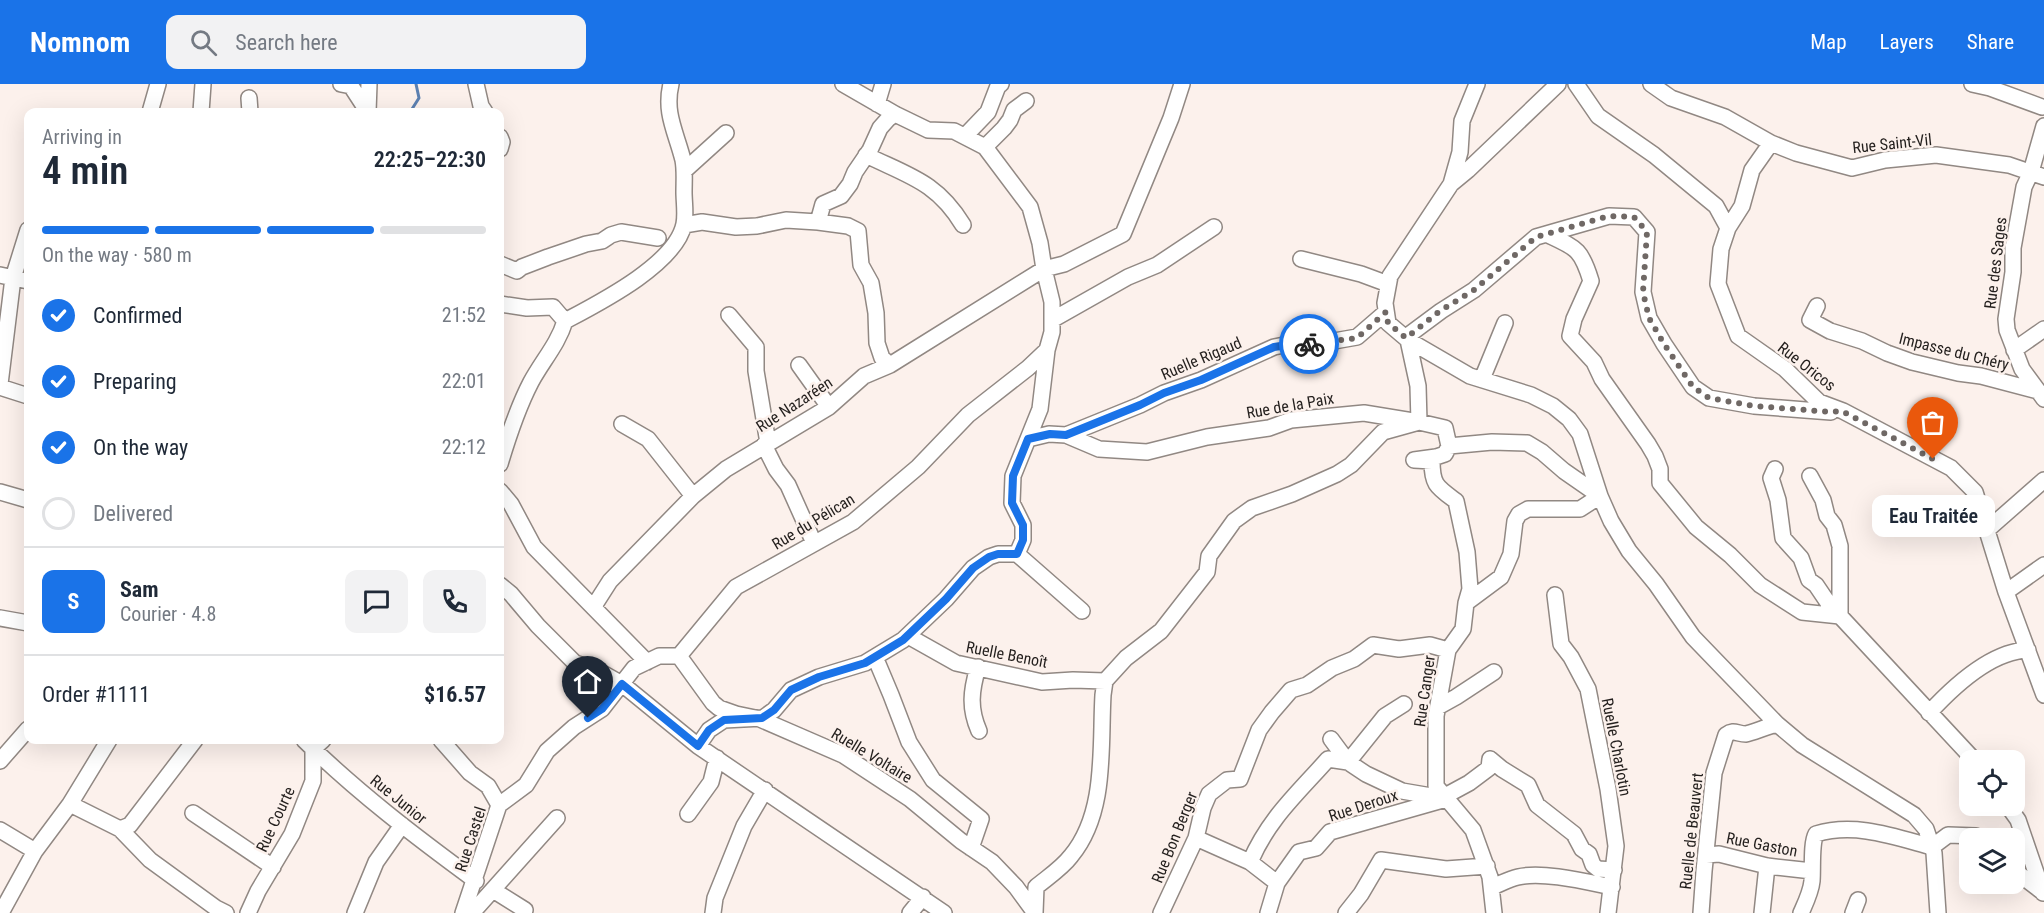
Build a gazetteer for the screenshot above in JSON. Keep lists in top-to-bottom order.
{
  "streets": {
    "street": [
      "Rue Saint-Vil",
      "Rue des Sages",
      "Impasse du Chéry",
      "Ruelle Rigaud",
      "Rue Oricos",
      "Rue Nazaréen",
      "Rue de la Paix",
      "Rue du Pélican",
      "Ruelle Benoît",
      "Rue Canger",
      "Ruelle Charlotin",
      "Ruelle Voltaire",
      "Rue Junior",
      "Rue Deroux",
      "Rue Courte",
      "Ruelle de Beauvert",
      "Rue Bon Berger",
      "Rue Castel",
      "Rue Gaston"
    ]
  },
  "crossings": [
    ["Rue Saint-Vil", "Rue des Sages"],
    ["Rue Saint-Vil", "Rue Oricos"],
    ["Rue des Sages", "Impasse du Chéry"],
    ["Ruelle Rigaud", "Rue de la Paix"],
    ["Rue de la Paix", "Rue Canger"],
    ["Rue du Pélican", "Ruelle Voltaire"],
    ["Rue Canger", "Rue Deroux"],
    ["Rue Canger", "Rue Bon Berger"],
    ["Ruelle Charlotin", "Rue Deroux"],
    ["Rue Junior", "Rue Castel"],
    ["Ruelle de Beauvert", "Rue Gaston"]
  ],
  "places": ["Eau Traitée"],
  "page": {
    "header": "Nomnom",
    "search": "Search here",
    "nav": ["Map", "Layers", "Share"],
    "heading": ["4 min", "Arriving in", "22:25–22:30"],
    "panel": [
      "Sam",
      "Courier · 4.8",
      "Order #1111",
      "$16.57"
    ],
    "bar": "On the way · 580 m",
    "list": [
      ["Confirmed", "21:52"],
      ["Preparing", "22:01"],
      ["On the way", "22:12"],
      "Delivered"
    ],
    "bubble": "Eau Traitée",
    "round": "S"
  }
}
